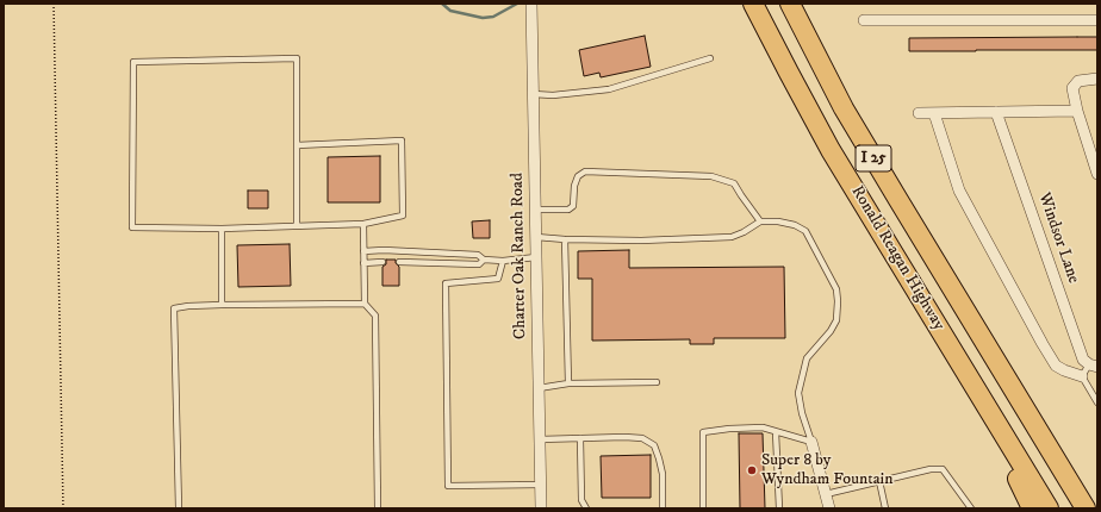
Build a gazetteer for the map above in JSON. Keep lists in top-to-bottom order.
{
  "streets": {
    "highway": ["I 25", "Ronald Reagan Highway"],
    "street": ["Windsor Lane", "Charter Oak Ranch Road"]
  },
  "places": ["Super 8 by Wyndham Fountain"]
}
